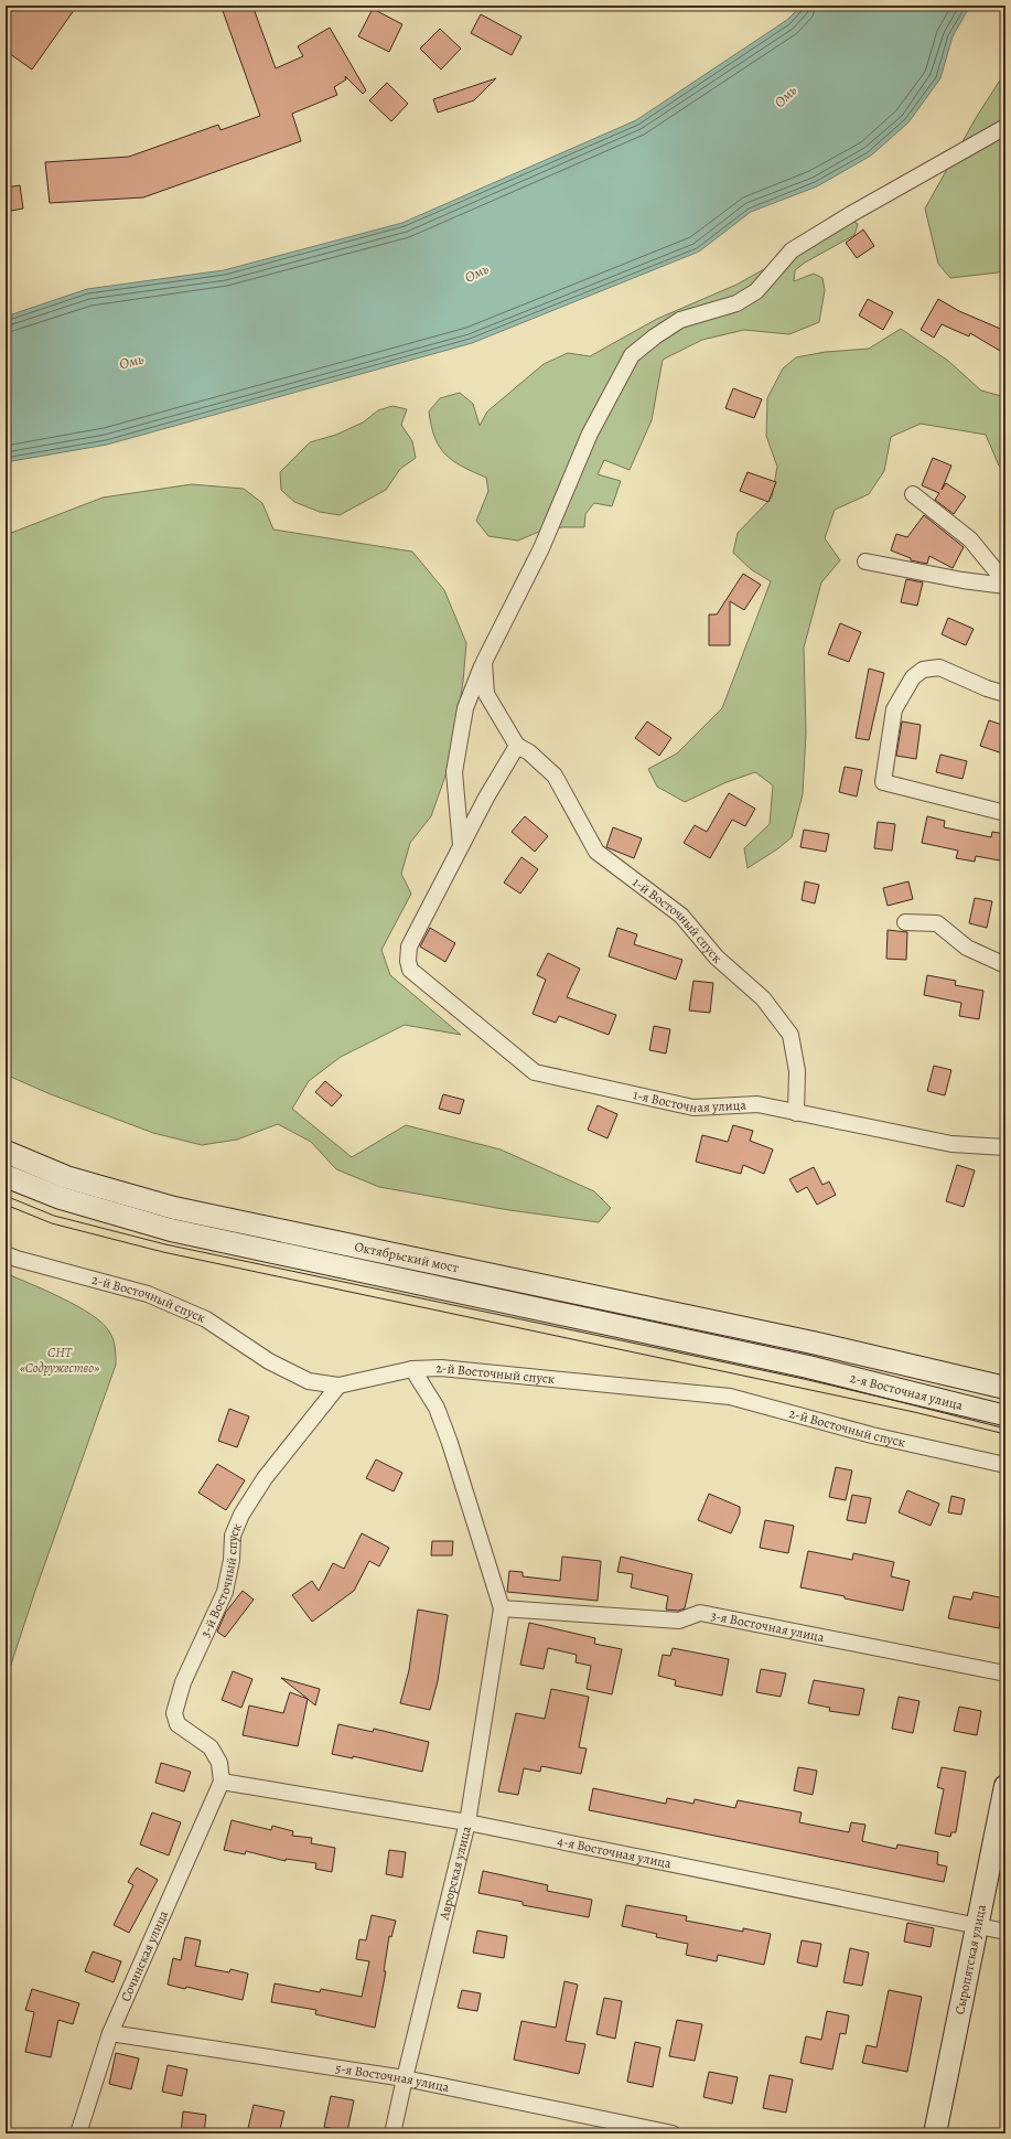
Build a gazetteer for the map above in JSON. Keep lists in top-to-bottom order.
{
  "streets": {
    "main road": ["Октябрьский мост", "2-я Восточная улица", "Сыропятская улица"],
    "street": [
      "1-й Восточный спуск",
      "1-я Восточная улица",
      "2-й Восточный спуск",
      "3-й Восточный спуск",
      "3-я Восточная улица",
      "4-я Восточная улица",
      "Аврорская улица",
      "Сочинская улица",
      "5-я Восточная улица"
    ]
  },
  "crossings": [
    ["1-й Восточный спуск", "1-я Восточная улица"],
    ["Октябрьский мост", "2-я Восточная улица"],
    ["2-й Восточный спуск", "3-й Восточный спуск"],
    ["3-й Восточный спуск", "4-я Восточная улица"],
    ["3-й Восточный спуск", "Сочинская улица"],
    ["3-я Восточная улица", "Аврорская улица"],
    ["4-я Восточная улица", "Аврорская улица"],
    ["4-я Восточная улица", "Сочинская улица"],
    ["4-я Восточная улица", "Сыропятская улица"],
    ["Аврорская улица", "5-я Восточная улица"],
    ["Сочинская улица", "5-я Восточная улица"]
  ],
  "water": ["Омь"],
  "parks": ["СНТ «Содружество»"]
}
